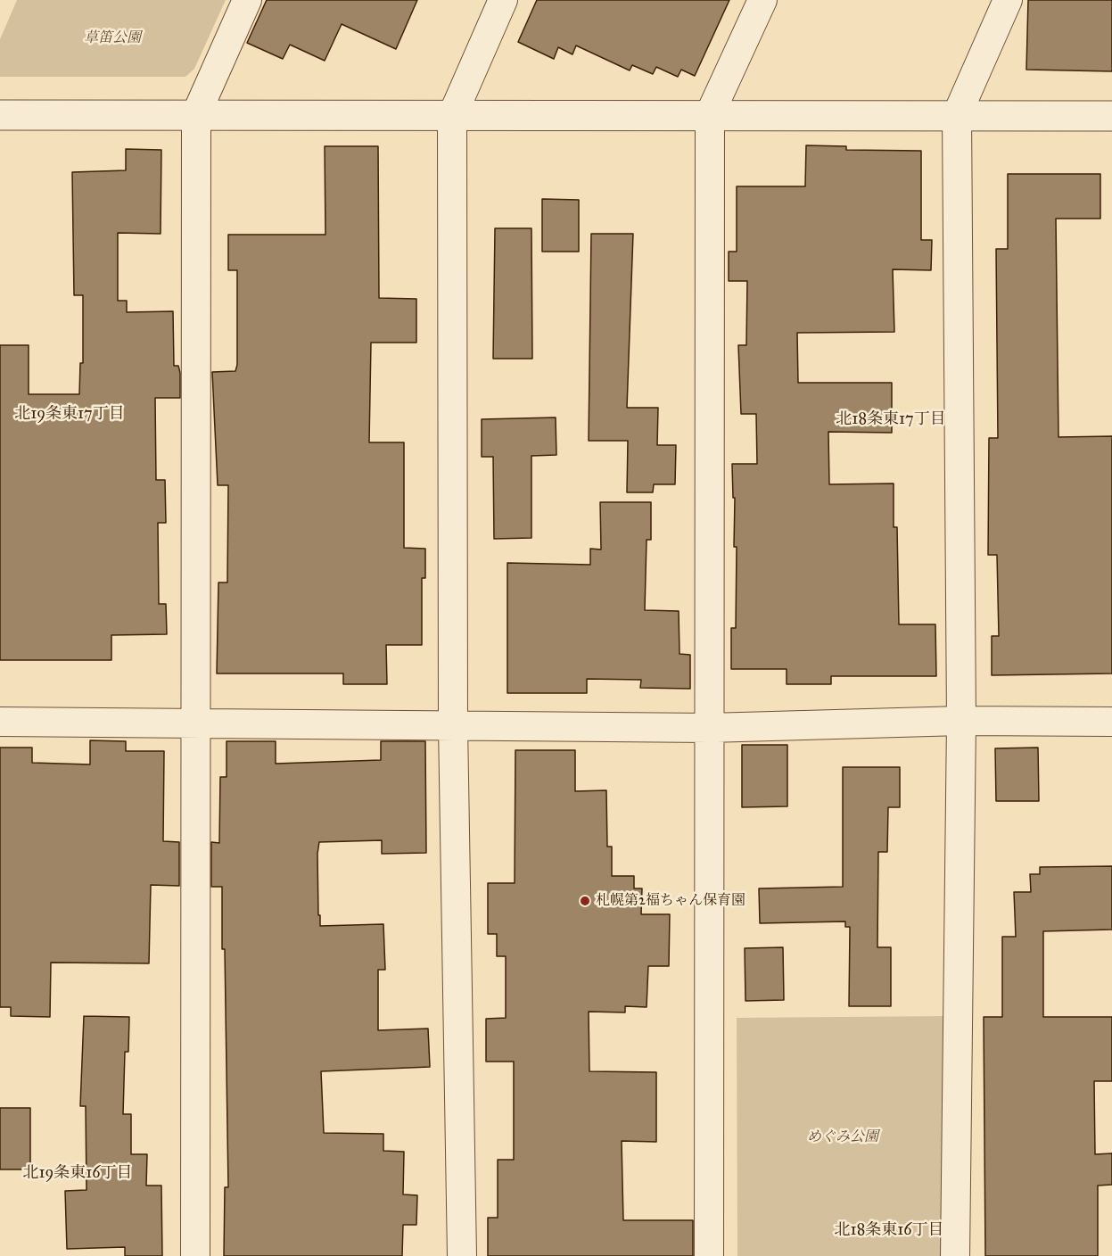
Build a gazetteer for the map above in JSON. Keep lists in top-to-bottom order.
{
  "districts": [
    "北19条東17丁目",
    "北18条東17丁目",
    "北19条東16丁目",
    "北18条東16丁目"
  ],
  "parks": ["草笛公園", "めぐみ公園"],
  "places": ["札幌第2福ちゃん保育園"]
}
